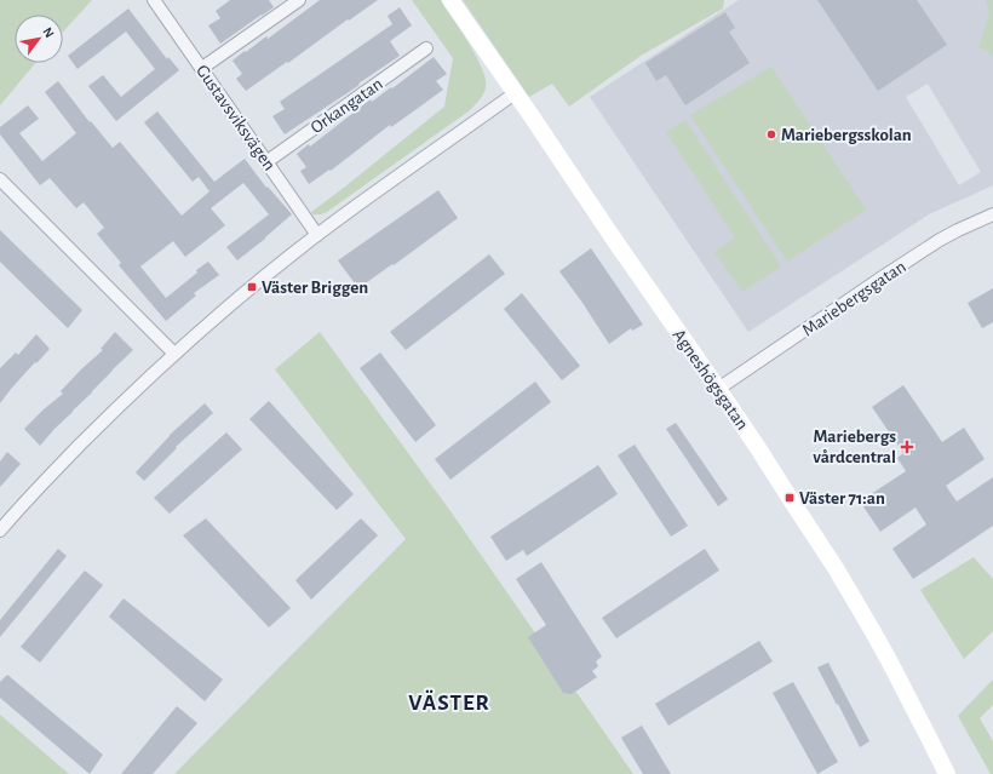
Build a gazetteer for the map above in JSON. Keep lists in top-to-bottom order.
{
  "streets": {
    "street": [
      "Orkangatan",
      "Gustavsviksvägen",
      "Mariebergsgatan",
      "Agneshögsgatan"
    ]
  },
  "crossings": [
    ["Orkangatan", "Gustavsviksvägen"],
    ["Mariebergsgatan", "Agneshögsgatan"]
  ],
  "districts": ["VÄSTER"],
  "places": {
    "other": ["Mariebergsskolan"],
    "transit": ["Väster Briggen", "Väster 71:an"],
    "health": ["Mariebergs vårdcentral"]
  },
  "north": "top right"
}
